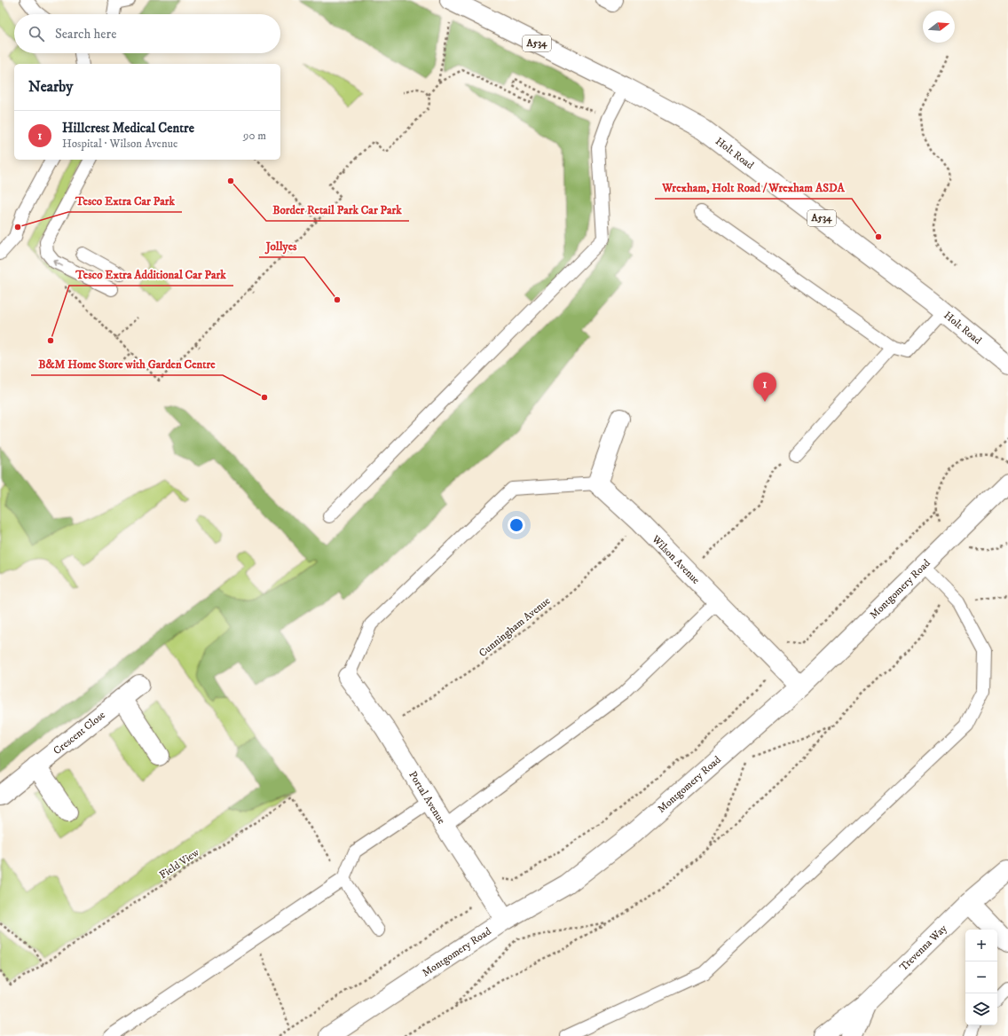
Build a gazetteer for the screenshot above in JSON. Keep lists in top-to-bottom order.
{
  "streets": {
    "street": [
      "A534",
      "Holt Road",
      "Wilson Avenue",
      "Montgomery Road",
      "Crescent Close",
      "Portal Avenue",
      "Trevenna Way"
    ],
    "path": ["Cunningham Avenue", "Field View"]
  },
  "crossings": [
    ["Wilson Avenue", "Montgomery Road"],
    ["Wilson Avenue", "Cunningham Avenue"],
    ["Montgomery Road", "Portal Avenue"],
    ["Cunningham Avenue", "Portal Avenue"]
  ],
  "places": [
    "Border Retail Park Car Park",
    "Tesco Extra Car Park",
    "Wrexham, Holt Road / Wrexham ASDA",
    "Jollyes",
    "Tesco Extra Additional Car Park",
    "B&M Home Store with Garden Centre"
  ],
  "north": "right",
  "page": {
    "search": "Search here",
    "heading": "Nearby",
    "list": [
      {
        "mark": "1",
        "name": "Hillcrest Medical Centre",
        "note": "Hospital · Wilson Avenue",
        "value": "90 m"
      }
    ],
    "pins": "1",
    "map_buttons": ["+", "−"]
  }
}
